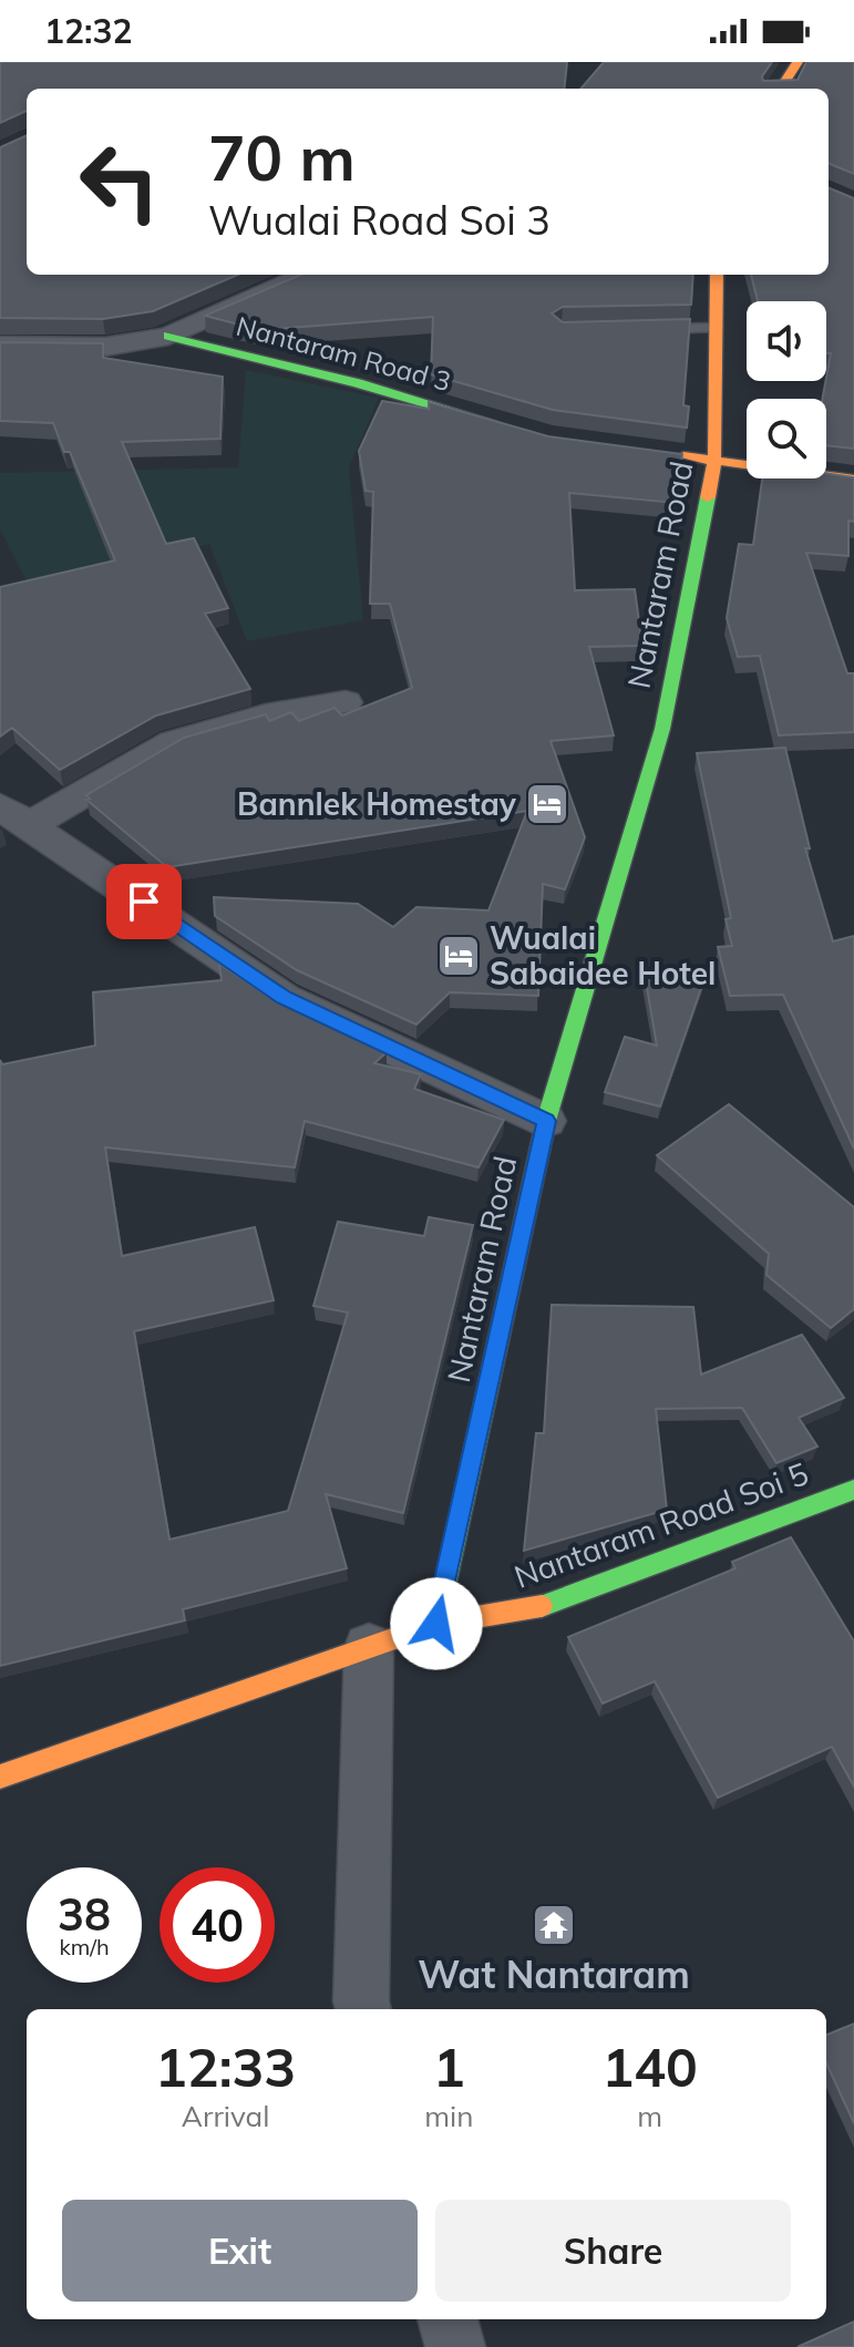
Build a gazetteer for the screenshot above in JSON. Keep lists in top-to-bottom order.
{
  "streets": {
    "street": ["Nantaram Road 3", "Nantaram Road", "Nantaram Road Soi 5"]
  },
  "crossings": [
    ["Nantaram Road", "Nantaram Road Soi 5"]
  ],
  "places": {
    "hotel": ["Bannlek Homestay", "Wualai Sabaidee Hotel"],
    "temple": ["Wat Nantaram"]
  },
  "page": {
    "status": "12:32",
    "turn": ["70 m", "Wualai Road Soi 3"],
    "speed": "38 km/h",
    "limit": "40",
    "eta": [
      "12:33",
      "Arrival",
      "1",
      "min",
      "140",
      "m"
    ],
    "buttons": ["Exit", "Share"]
  }
}
